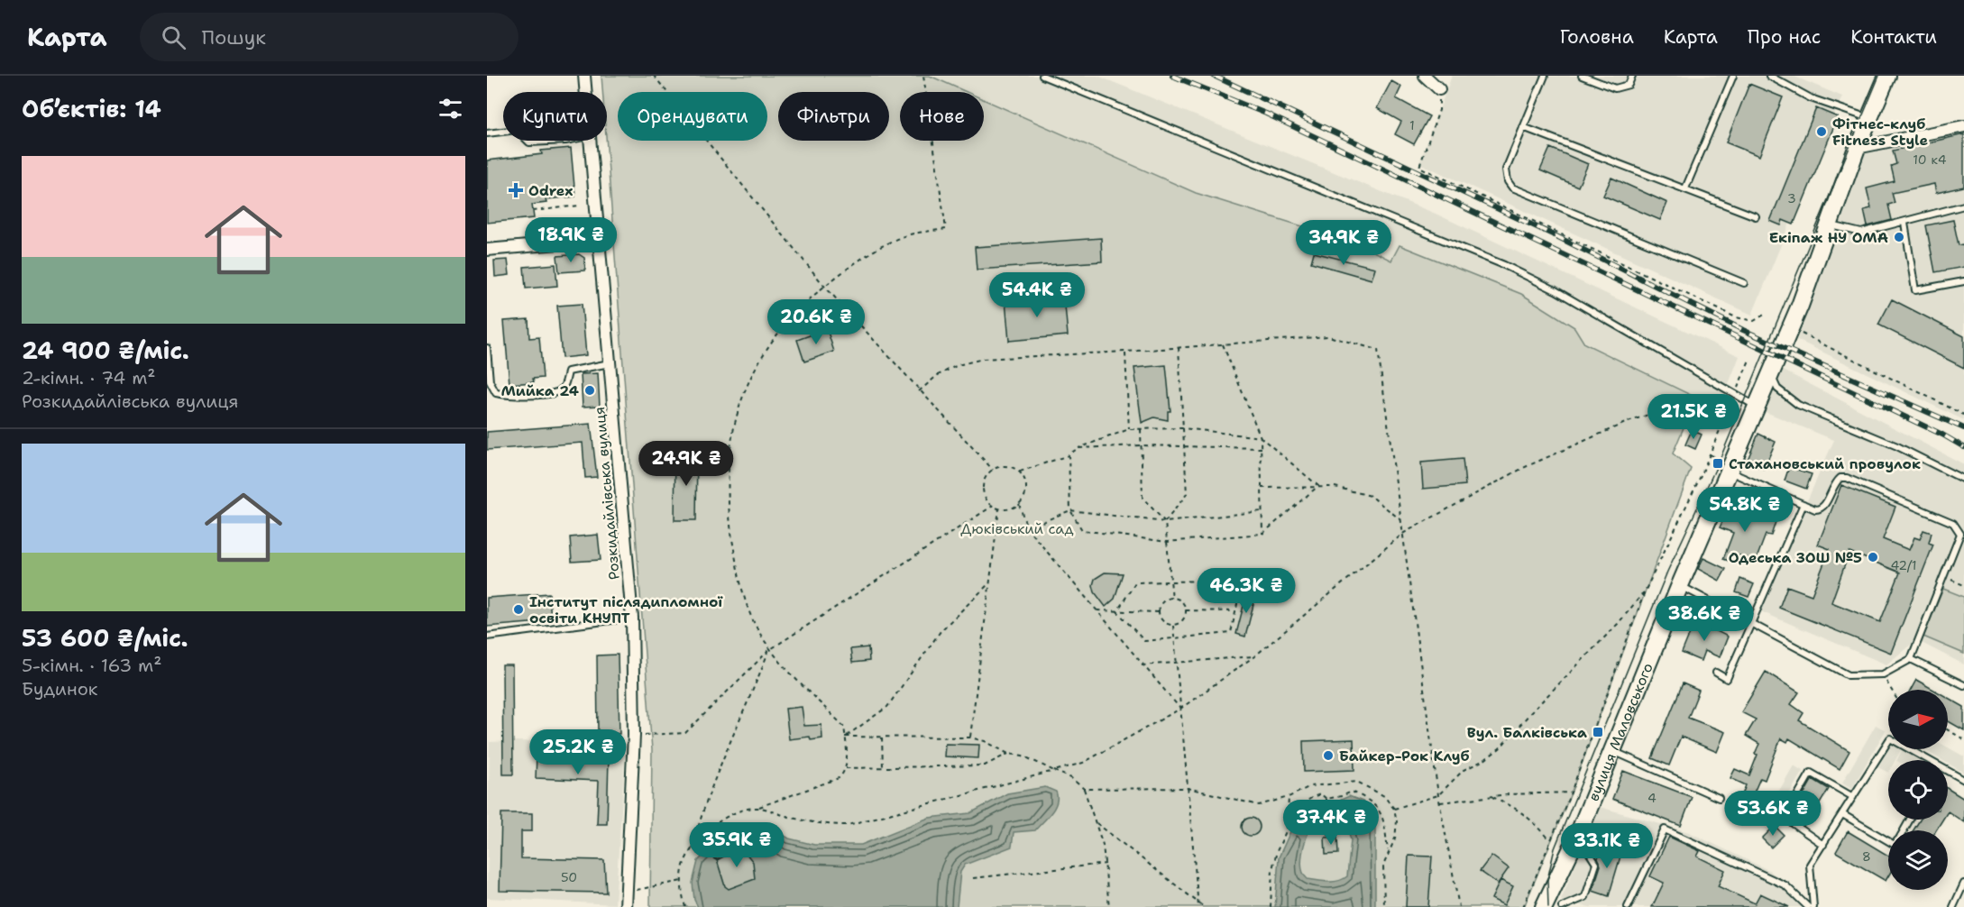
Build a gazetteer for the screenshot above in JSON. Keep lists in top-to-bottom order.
{
  "streets": {
    "street": ["Розкидайлівська вулиця", "вулиця Маловського"]
  },
  "parks": ["Дюківський сад"],
  "places": {
    "other": [
      "Фітнес-клуб Fitness Style",
      "Екіпаж НУ ОМА",
      "Мийка 24",
      "Одеська ЗОШ №5",
      "Інститут післядипломної освіти КНУПТ",
      "Байкер-Рок Клуб"
    ],
    "health": ["Odrex"],
    "transit": ["Стахановський провулок", "Вул. Балківська"]
  },
  "house_numbers": [
    "1",
    "10 к4",
    "3",
    "42/1",
    "4",
    "8",
    "50"
  ],
  "north": "right",
  "page": {
    "header": "Карта",
    "search": "Пошук",
    "nav": [
      "Головна",
      "Карта",
      "Про нас",
      "Контакти"
    ],
    "heading": "Об’єктів: 14",
    "chip": [
      "Купити",
      "Орендувати",
      "Фільтри",
      "Нове"
    ],
    "list": [
      {
        "name": "24 900 ₴/міс.",
        "note": "2-кімн. · 74 m² · Розкидайлівська вулиця"
      },
      {
        "name": "53 600 ₴/міс.",
        "note": "5-кімн. · 163 m² · Будинок"
      }
    ],
    "price": [
      "18.9K ₴",
      "34.9K ₴",
      "54.4K ₴",
      "20.6K ₴",
      "21.5K ₴",
      "24.9K ₴",
      "54.8K ₴",
      "46.3K ₴",
      "38.6K ₴",
      "25.2K ₴",
      "53.6K ₴",
      "37.4K ₴",
      "35.9K ₴",
      "33.1K ₴"
    ]
  }
}
